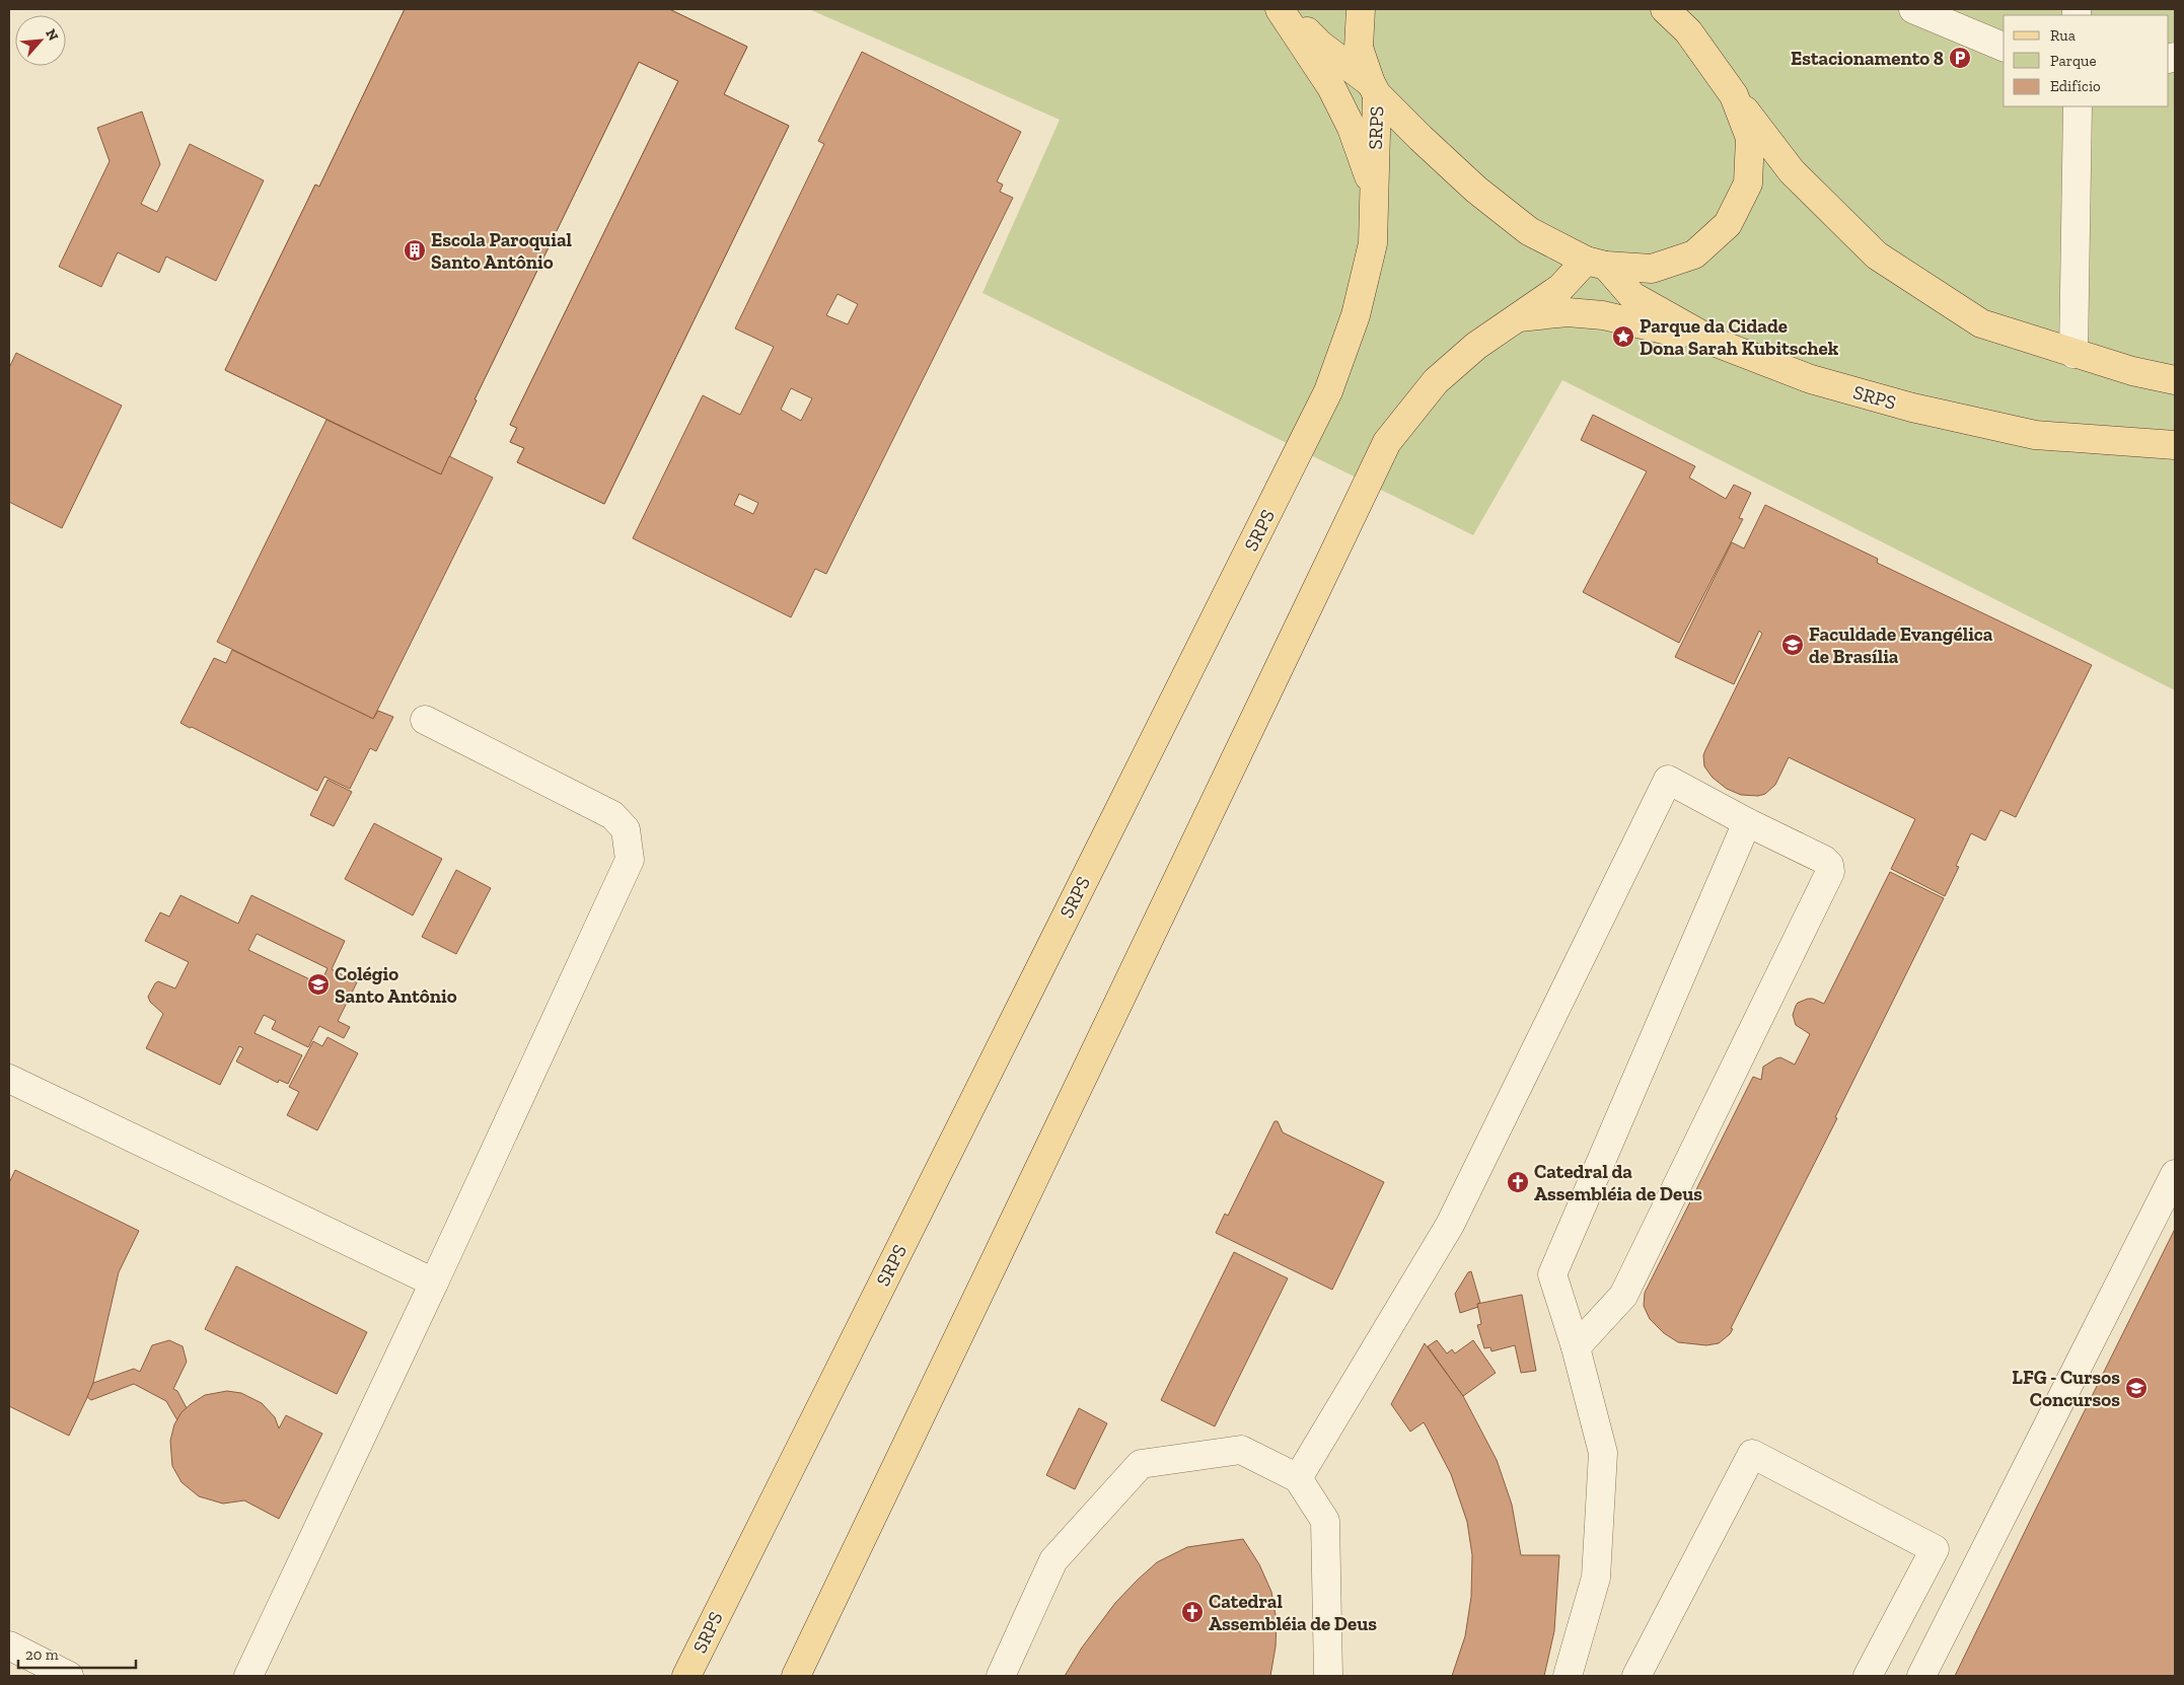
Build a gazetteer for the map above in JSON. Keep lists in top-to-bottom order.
{
  "streets": {
    "main road": ["SRPS"]
  },
  "places": {
    "parking": ["Estacionamento 8"],
    "building": ["Escola Paroquial Santo Antônio"],
    "place": ["Parque da Cidade Dona Sarah Kubitschek"],
    "school or university": ["Faculdade Evangélica de Brasília", "Colégio Santo Antônio", "LFG - Cursos Concursos"],
    "church": ["Catedral da Assembléia de Deus", "Catedral Assembléia de Deus"]
  },
  "legend": ["Rua", "Parque", "Edifício"],
  "scale_bar": "20 m",
  "north": "top right"
}
